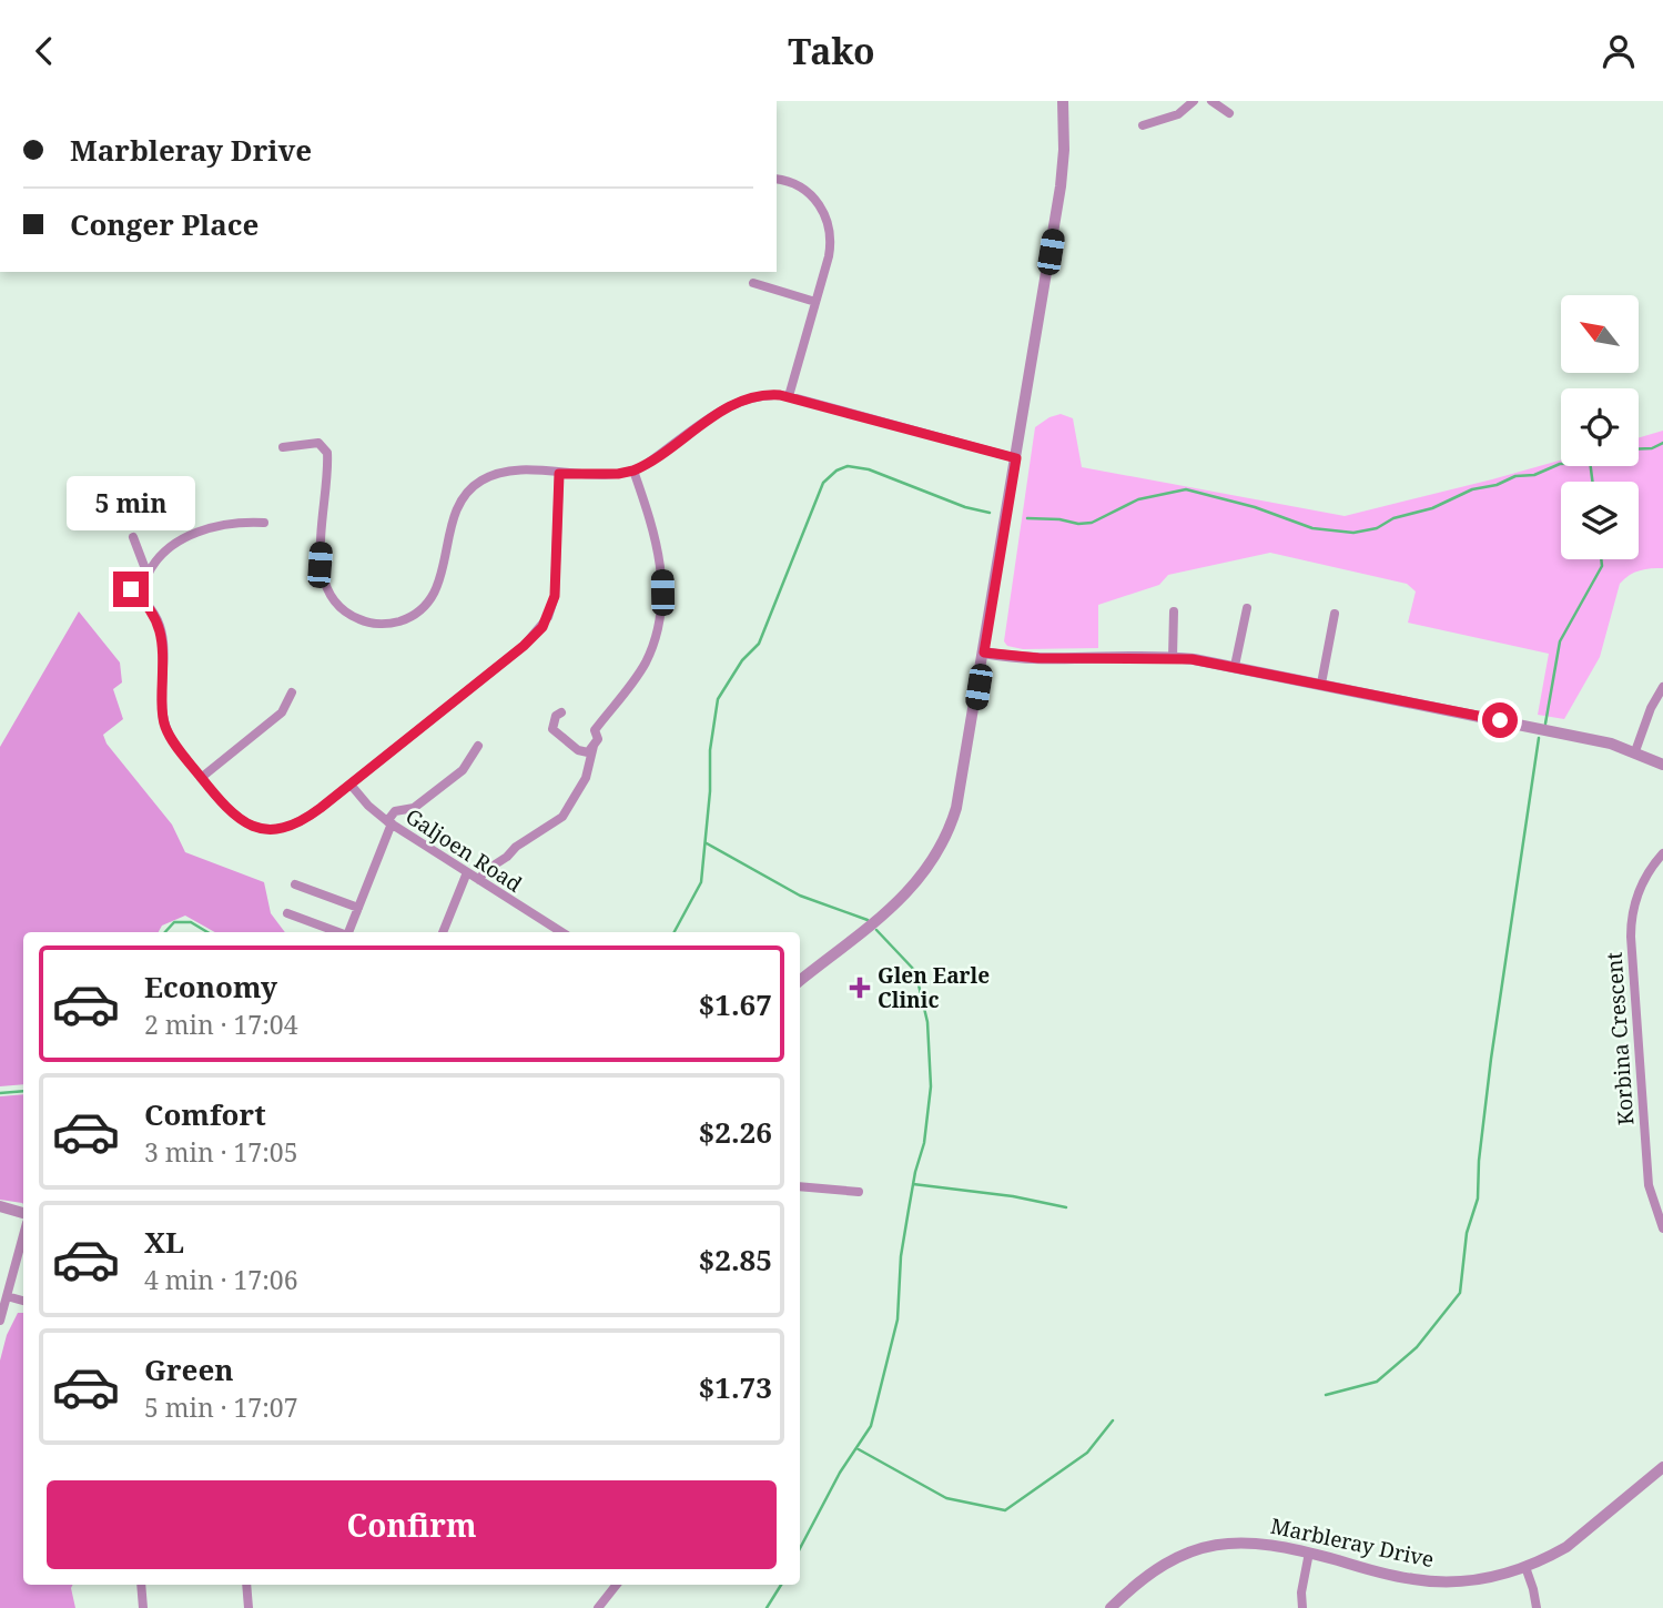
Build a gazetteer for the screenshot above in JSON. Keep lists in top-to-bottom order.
{
  "streets": {
    "street": ["Galjoen Road", "Korbina Crescent", "Marbleray Drive"]
  },
  "places": {
    "health": ["Glen Earle Clinic"]
  },
  "north": "top left",
  "page": {
    "header": "Tako",
    "banner": ["Marbleray Drive", "Conger Place"],
    "bubble": "5 min",
    "list": [
      {
        "name": "Economy",
        "note": "2 min · 17:04",
        "value": "$1.67"
      },
      {
        "name": "Comfort",
        "note": "3 min · 17:05",
        "value": "$2.26"
      },
      {
        "name": "XL",
        "note": "4 min · 17:06",
        "value": "$2.85"
      },
      {
        "name": "Green",
        "note": "5 min · 17:07",
        "value": "$1.73"
      }
    ],
    "buttons": "Confirm"
  }
}
